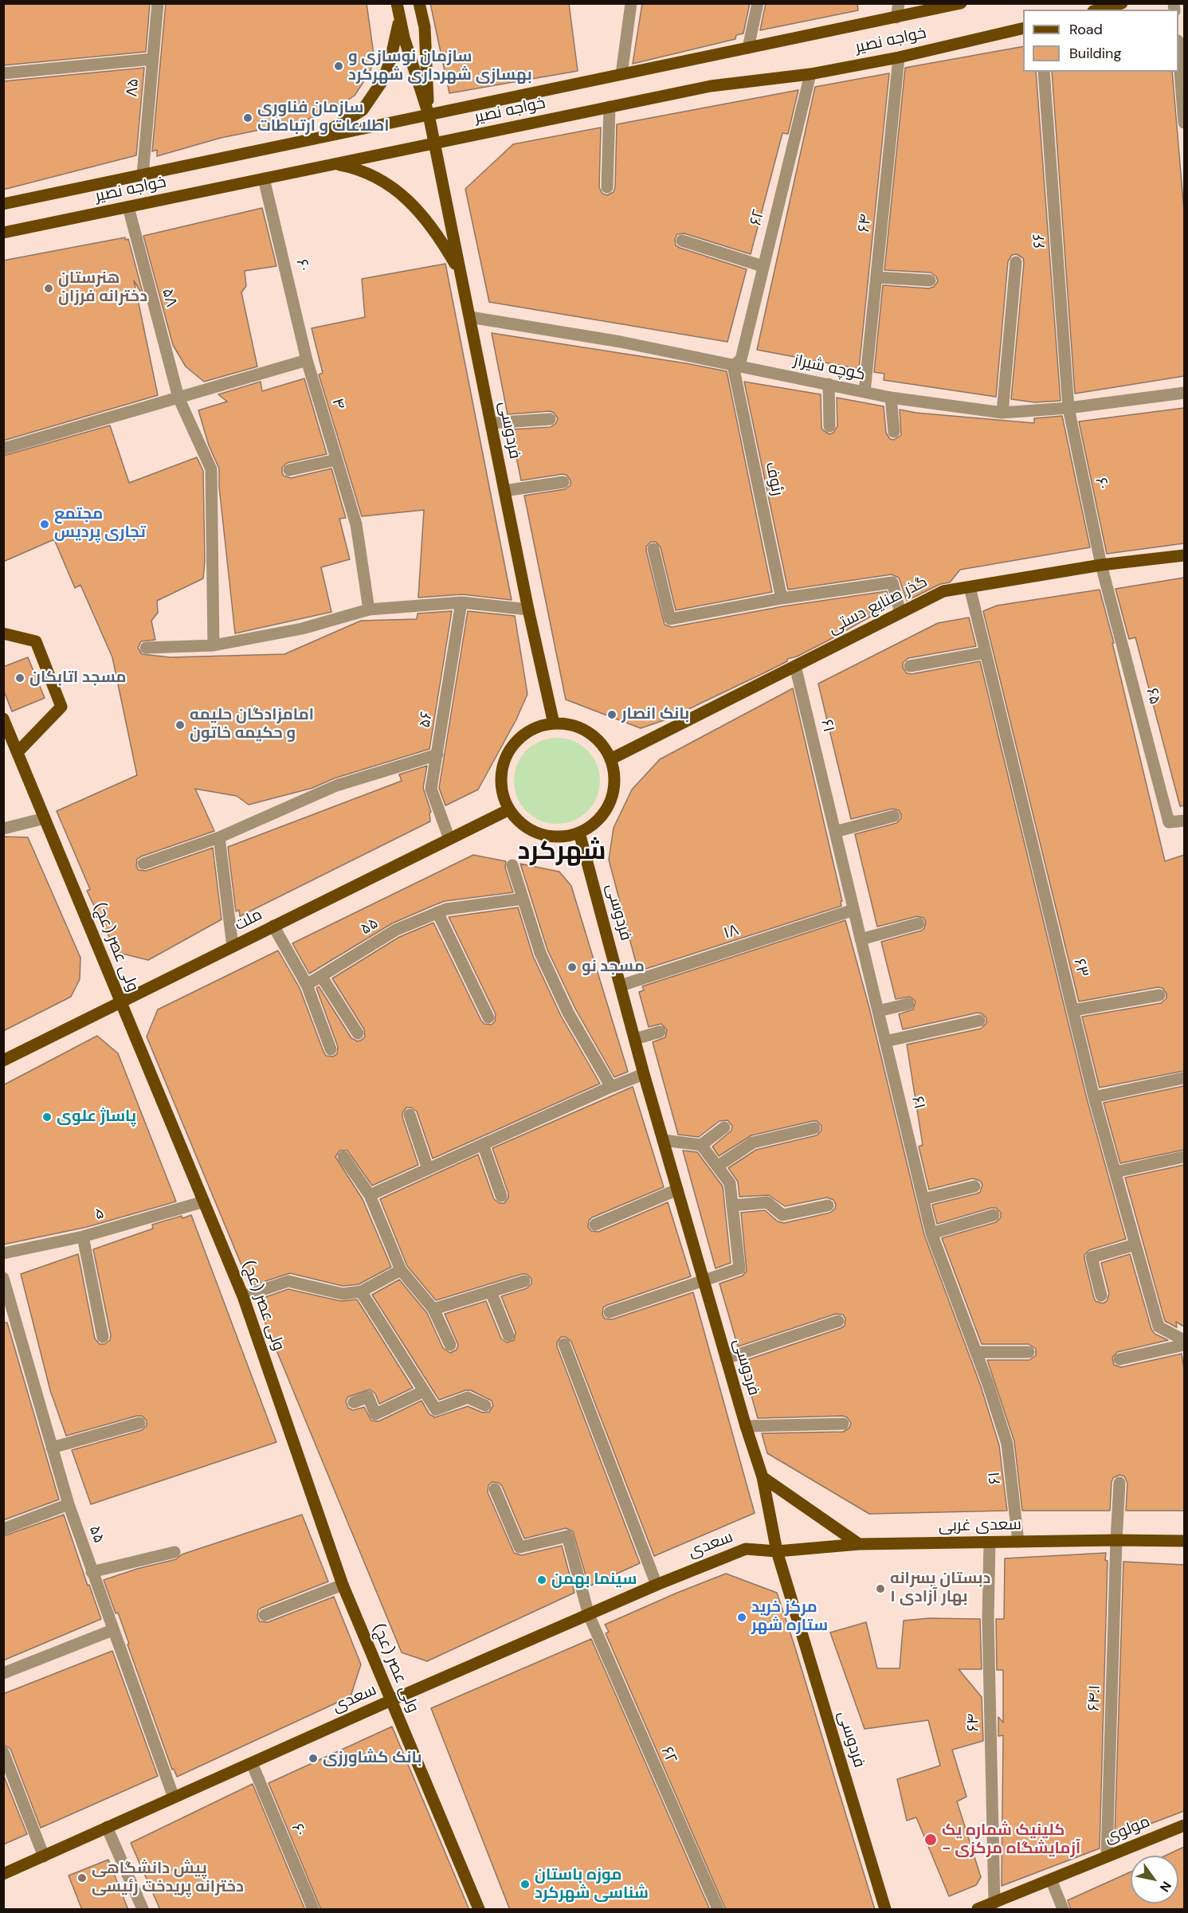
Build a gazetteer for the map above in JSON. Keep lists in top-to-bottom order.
{
  "streets": {
    "main road": [
      "خواجه نصیر",
      "فردوسی",
      "گذر صنایع دستی",
      "ملت",
      "ولی عصر (عج)",
      "سعدی غربی",
      "سعدی",
      "مولوی"
    ],
    "street": [
      "۸۵",
      "۶۲",
      "۶۴",
      "۶۶",
      "۶۰",
      "۵۸",
      "کوچه شیراز",
      "۴",
      "رئوف",
      "۶۵",
      "۵۶",
      "۶۱",
      "۵۵",
      "۱۸",
      "۶۳",
      "۵",
      "۶۴.۱"
    ]
  },
  "crossings": [
    ["خواجه نصیر", "۸۵"],
    ["خواجه نصیر", "۶۲"],
    ["خواجه نصیر", "۶۴"],
    ["خواجه نصیر", "۶۰"],
    ["خواجه نصیر", "۵۸"],
    ["خواجه نصیر", "فردوسی"],
    ["۶۲", "کوچه شیراز"],
    ["۶۲", "رئوف"],
    ["۶۲", "سعدی"],
    ["۶۴", "کوچه شیراز"],
    ["۶۴", "سعدی غربی"],
    ["۶۴", "مولوی"],
    ["۶۶", "۶۰"],
    ["۶۶", "کوچه شیراز"],
    ["۶۰", "کوچه شیراز"],
    ["۶۰", "۴"],
    ["۶۰", "گذر صنایع دستی"],
    ["۶۰", "۶۵"],
    ["۶۰", "سعدی"],
    ["کوچه شیراز", "فردوسی"],
    ["کوچه شیراز", "رئوف"],
    ["فردوسی", "گذر صنایع دستی"],
    ["فردوسی", "ملت"],
    ["فردوسی", "۱۸"],
    ["فردوسی", "سعدی غربی"],
    ["فردوسی", "سعدی"],
    ["گذر صنایع دستی", "۶۵"],
    ["گذر صنایع دستی", "۶۱"],
    ["گذر صنایع دستی", "ملت"],
    ["گذر صنایع دستی", "۶۳"],
    ["۵۶", "ملت"],
    ["۶۱", "۱۸"],
    ["۶۱", "سعدی غربی"],
    ["ملت", "ولی عصر (عج)"],
    ["۵۵", "سعدی"],
    ["ولی عصر (عج)", "۵"],
    ["ولی عصر (عج)", "سعدی"],
    ["سعدی غربی", "سعدی"],
    ["سعدی غربی", "۶۴.۱"],
    ["۶۴.۱", "مولوی"]
  ],
  "districts": ["شهرکرد"],
  "places": [
    "سازمان نوسازی و بهسازی شهرداری شهرکرد",
    "سازمان فناوری اطلاعات و ارتباطات",
    "هنرستان دخترانه فرزان",
    "مجتمع تجاری پردیس",
    "مسجد اتابکان",
    "بانک انصار",
    "امامزادگان حلیمه و حکیمه خاتون",
    "مسجد نو",
    "پاساژ علوی",
    "سینما بهمن",
    "دبستان پسرانه بهار آزادی ۱",
    "مرکز خرید ستاره شهر",
    "بانک کشاورزی",
    "کلینیک شماره یک - آزمایشگاه مرکزی",
    "پیش دانشگاهی دخترانه پریدخت رئیسی",
    "موزه باستان شناسی شهرکرد"
  ],
  "legend": ["Road", "Building"],
  "north": "bottom right"
}
